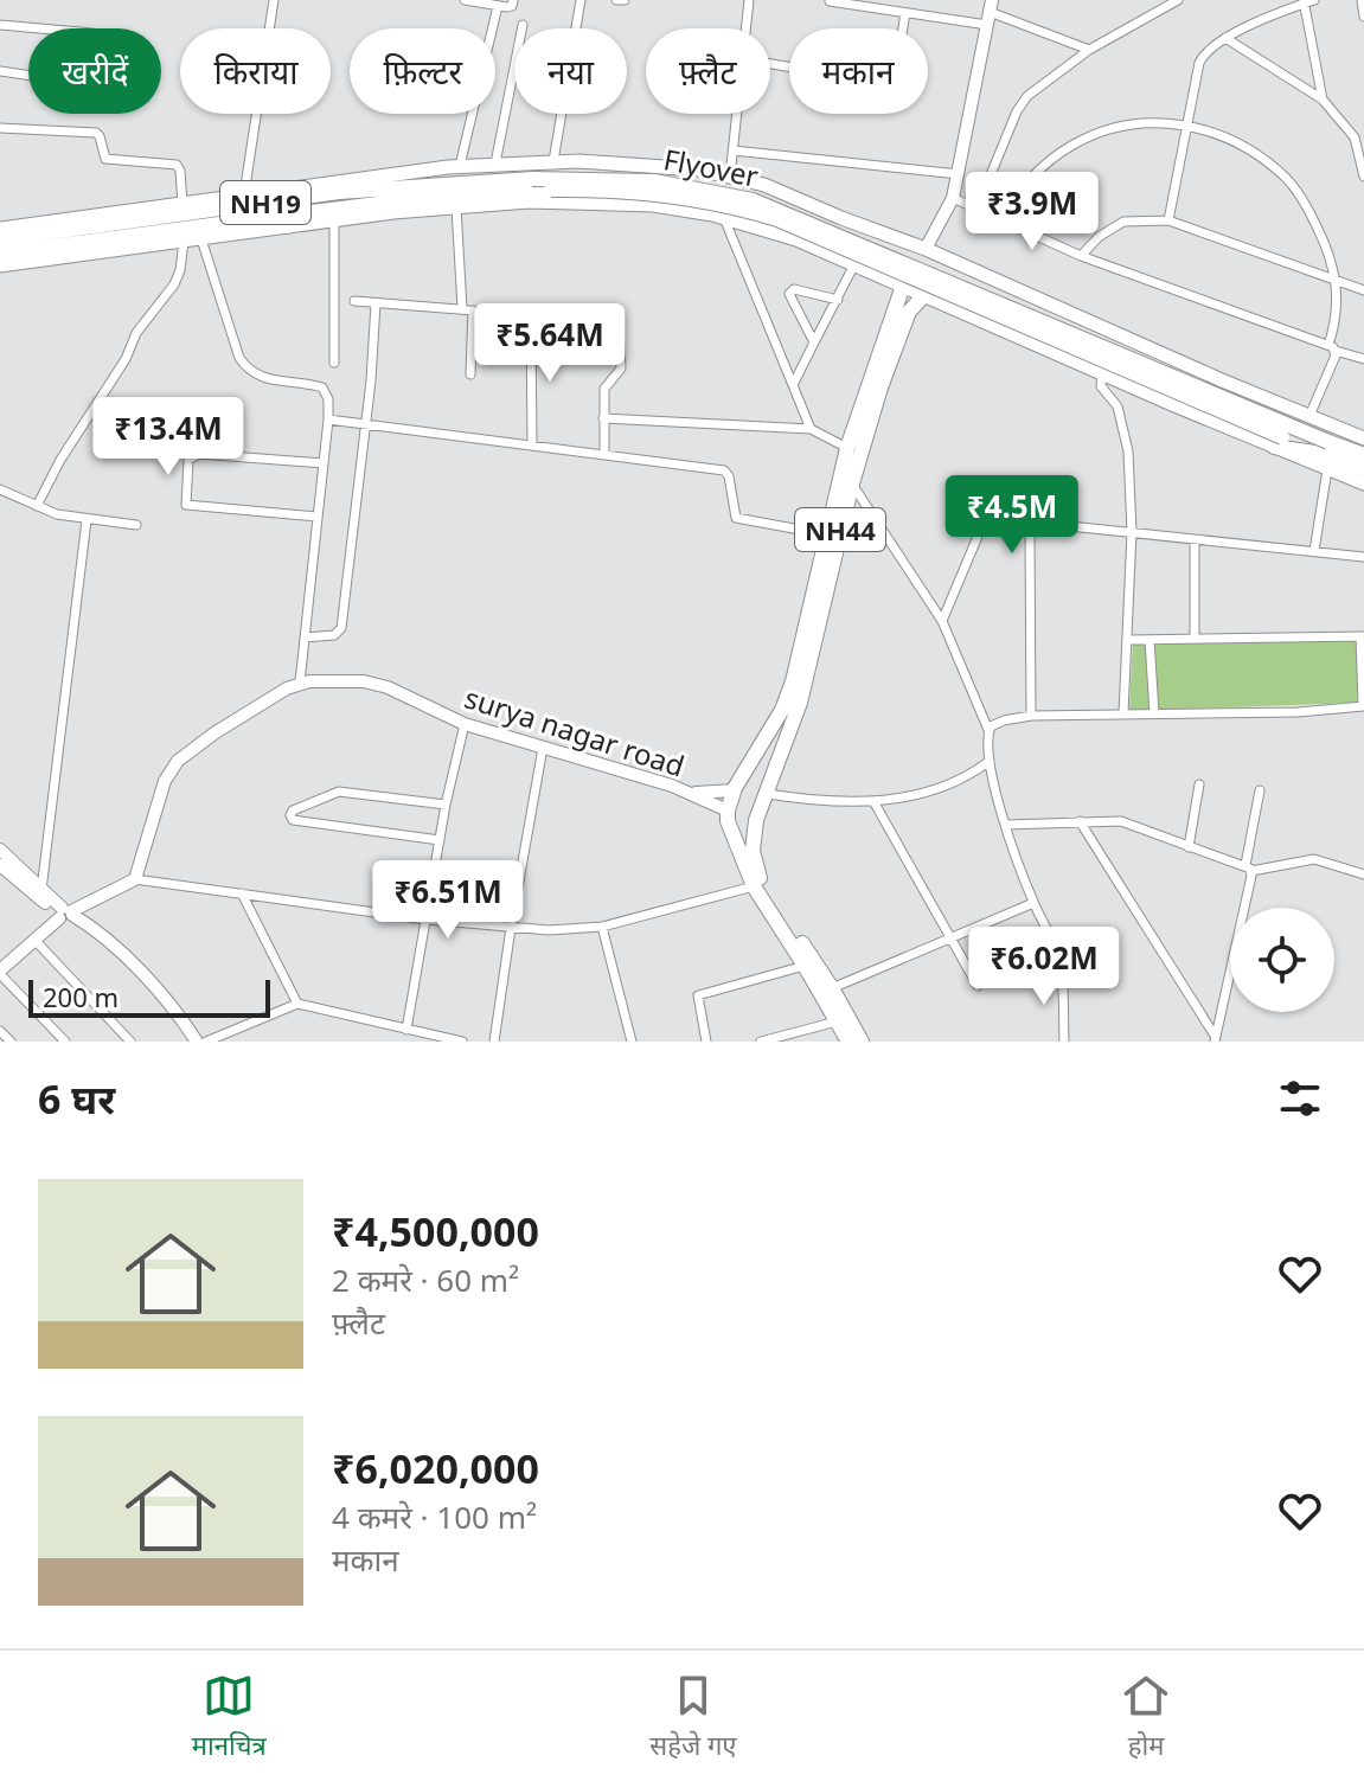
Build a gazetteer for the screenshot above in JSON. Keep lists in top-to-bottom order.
{
  "streets": {
    "highway": ["Flyover", "NH19", "NH44"],
    "street": ["surya nagar road"]
  },
  "crossings": [
    ["Flyover", "NH19"],
    ["NH44", "surya nagar road"]
  ],
  "scale_bar": "200 m",
  "page": {
    "chip": [
      "खरीदें",
      "किराया",
      "फ़िल्टर",
      "नया",
      "फ़्लैट",
      "मकान"
    ],
    "price": [
      "₹3.9M",
      "₹5.64M",
      "₹13.4M",
      "₹4.5M",
      "₹6.51M",
      "₹6.02M"
    ],
    "scale": "200 m",
    "heading": "6 घर",
    "list": [
      {
        "name": "₹4,500,000",
        "note": "2 कमरे · 60 m² · फ़्लैट"
      },
      {
        "name": "₹6,020,000",
        "note": "4 कमरे · 100 m² · मकान"
      }
    ],
    "tabs": ["मानचित्र", "सहेजे गए", "होम"]
  }
}
